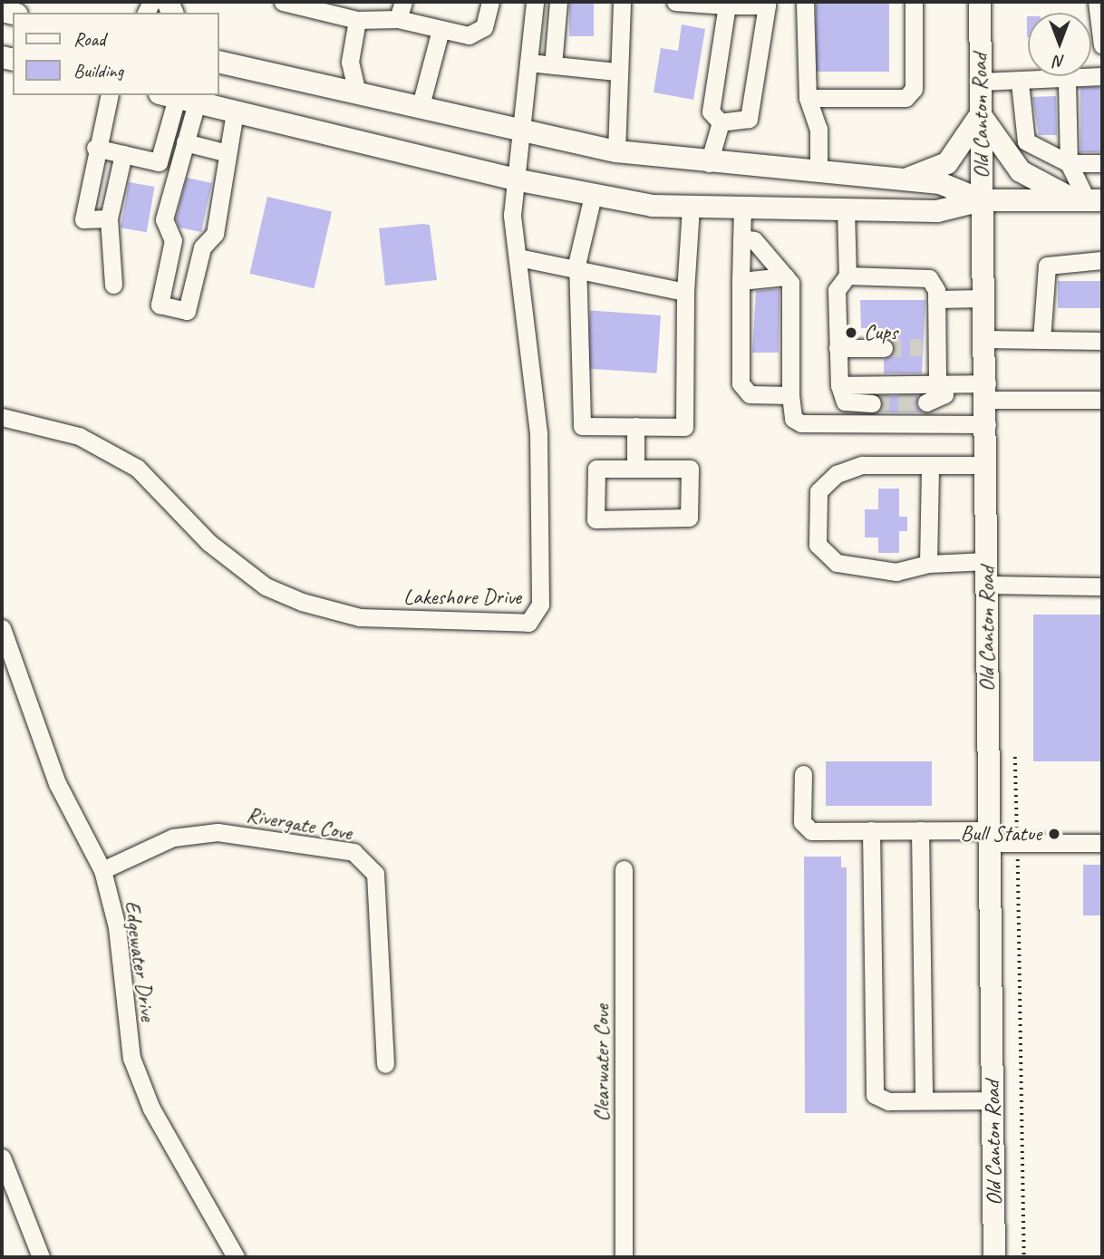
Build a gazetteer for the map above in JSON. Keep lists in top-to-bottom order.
{
  "streets": {
    "main road": ["Old Canton Road"],
    "street": [
      "Lakeshore Drive",
      "Rivergate Cove",
      "Edgewater Drive",
      "Clearwater Cove"
    ]
  },
  "crossings": [
    ["Rivergate Cove", "Edgewater Drive"]
  ],
  "places": ["Cups", "Bull Statue"],
  "legend": ["Road", "Building"],
  "north": "bottom"
}
